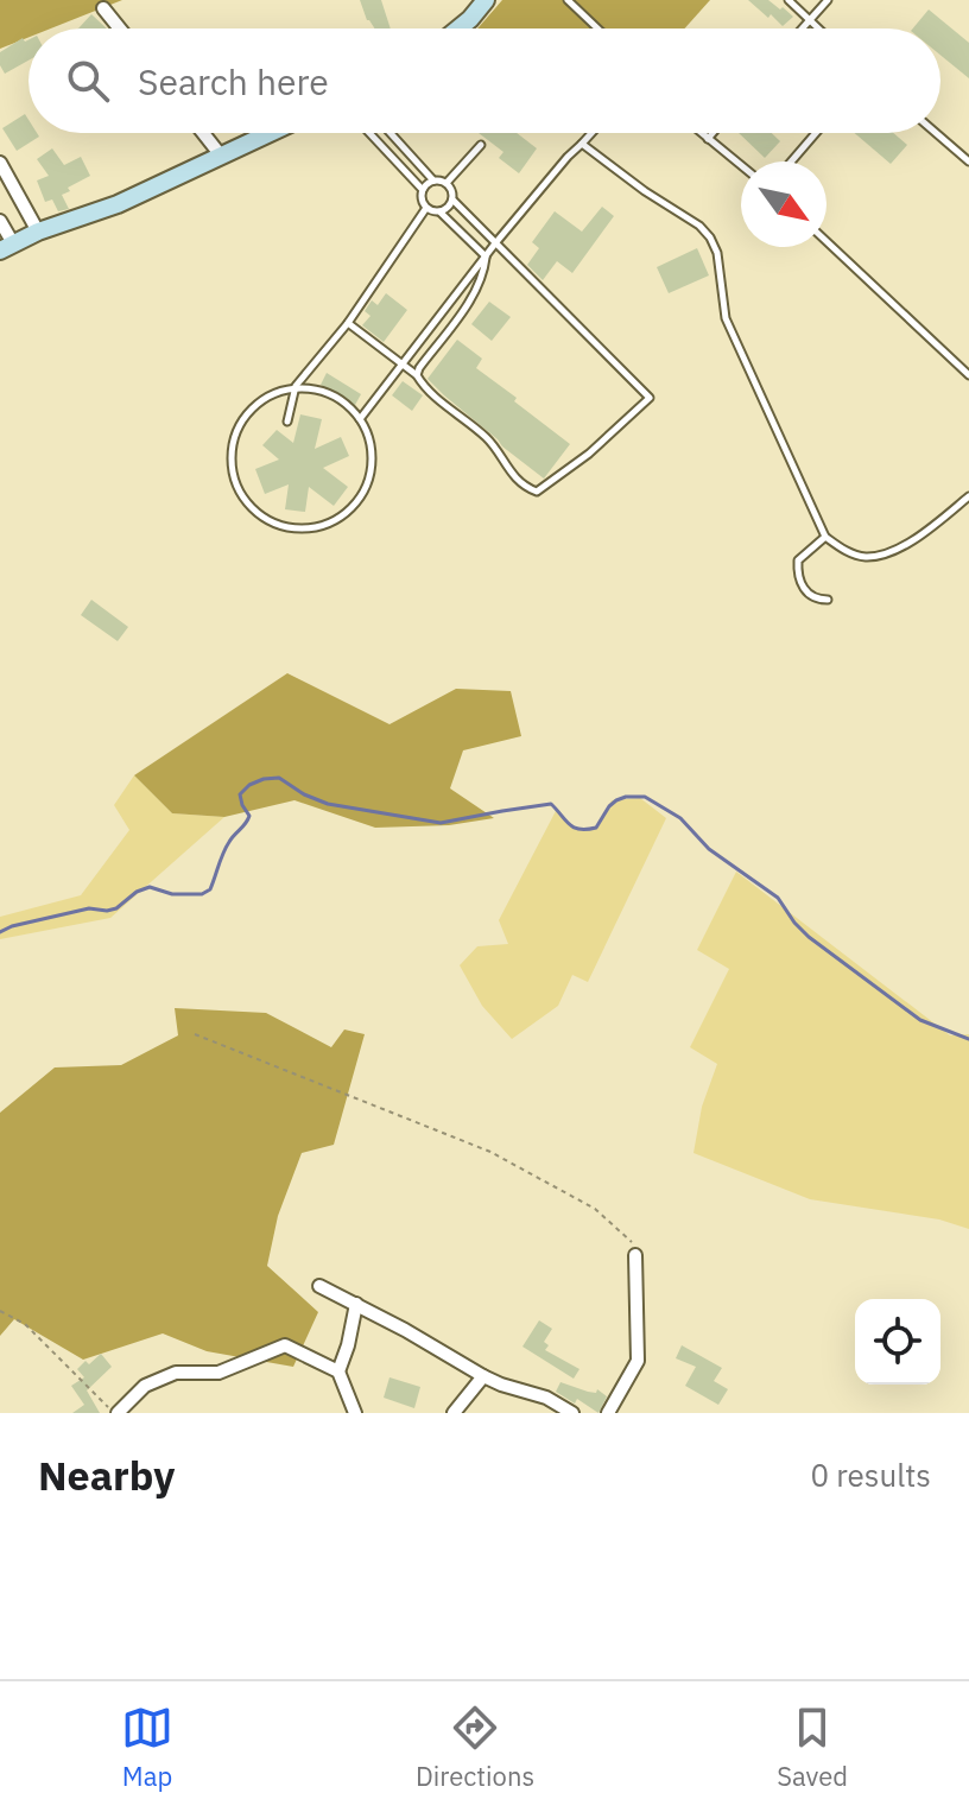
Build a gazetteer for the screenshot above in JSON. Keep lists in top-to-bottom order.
{
  "north": "bottom right",
  "page": {
    "search": "Search here",
    "heading": ["Nearby", "0 results"],
    "nav": ["Map", "Directions", "Saved"]
  }
}
